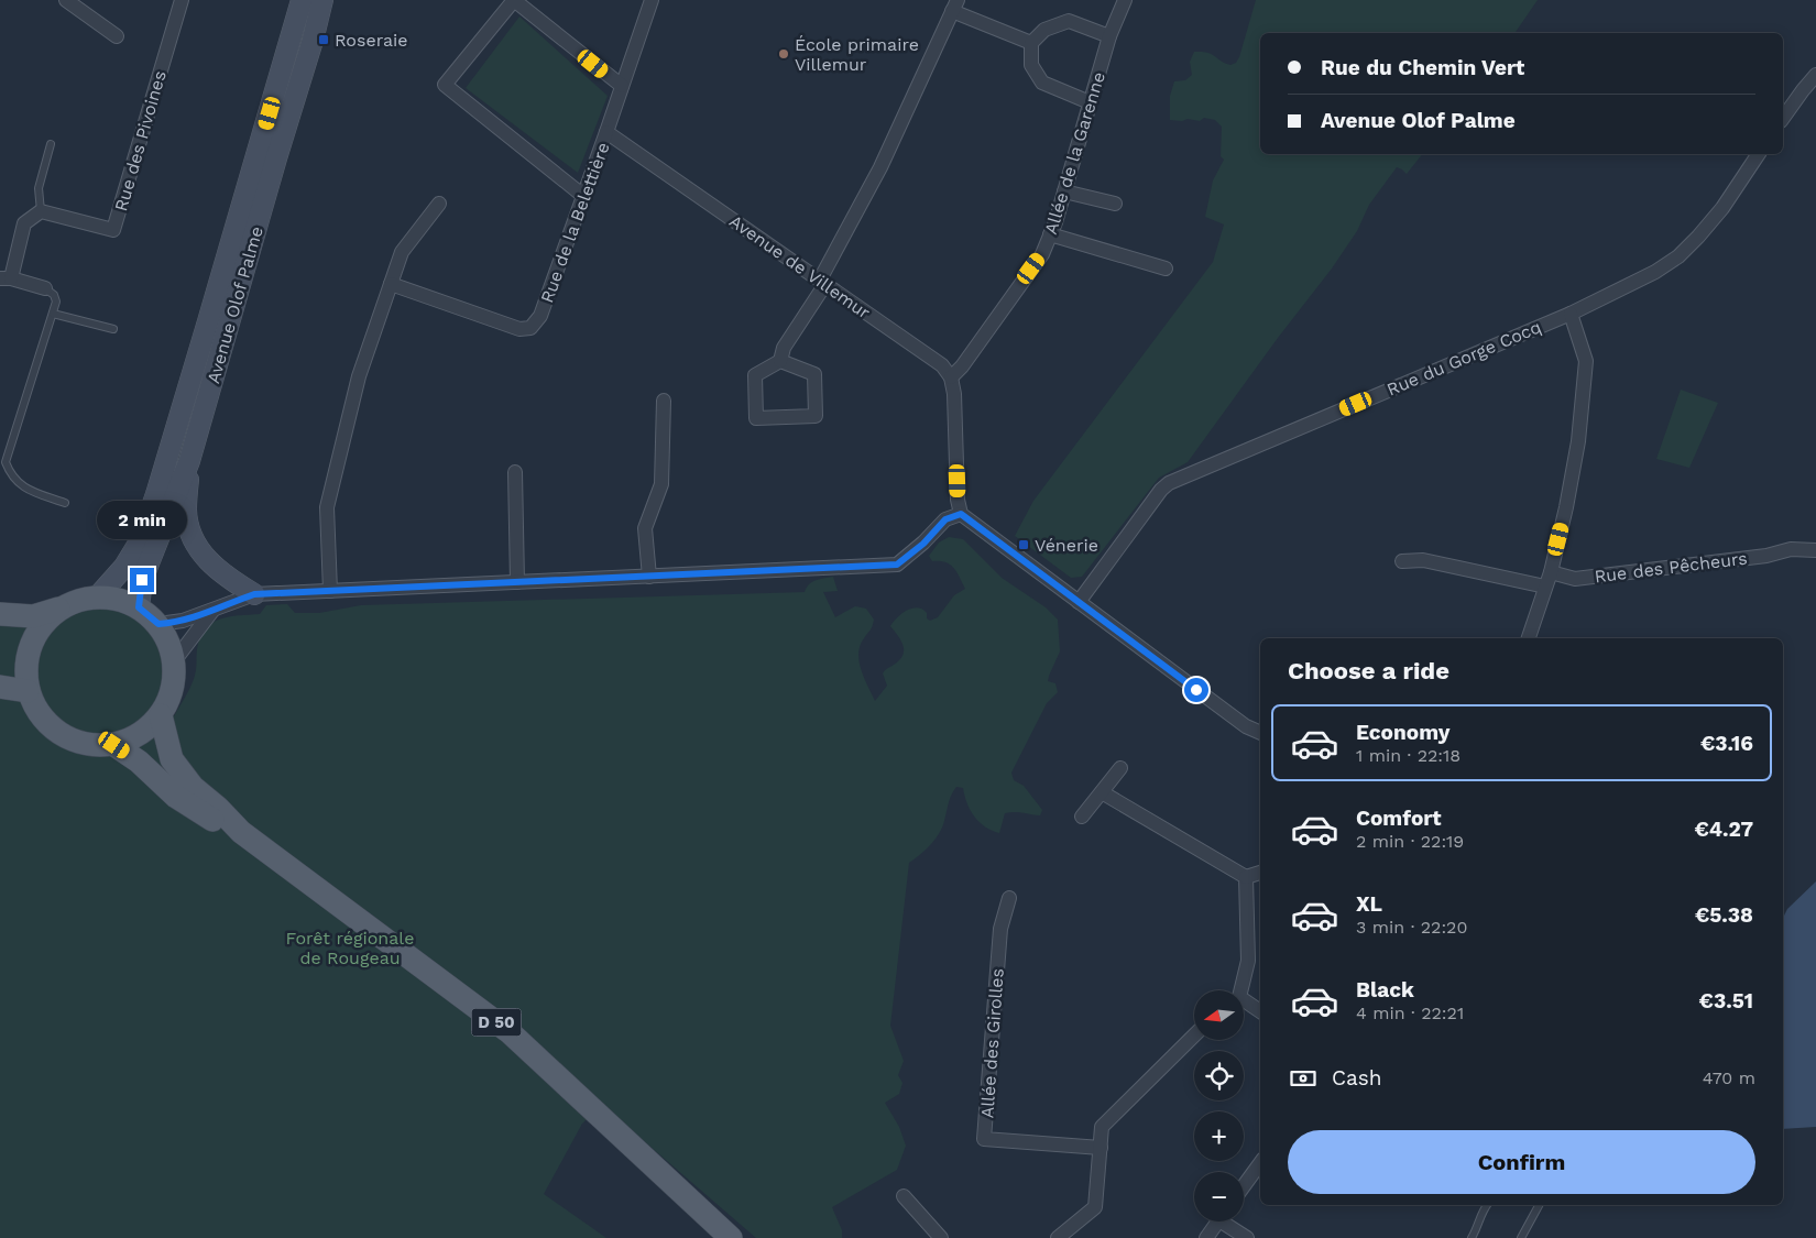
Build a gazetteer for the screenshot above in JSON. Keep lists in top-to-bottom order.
{
  "streets": {
    "main road": ["Avenue Olof Palme", "D 50"],
    "street": [
      "Rue des Pivoines",
      "Allée de la Garenne",
      "Rue de la Belettière",
      "Avenue de Villemur",
      "Rue du Gorge Cocq",
      "Rue des Pêcheurs",
      "Allée des Girolles"
    ]
  },
  "crossings": [
    ["Allée de la Garenne", "Avenue de Villemur"],
    ["Rue de la Belettière", "Avenue de Villemur"],
    ["Avenue Olof Palme", "D 50"]
  ],
  "parks": ["Forêt régionale de Rougeau"],
  "places": {
    "transit": ["Roseraie", "Vénerie"],
    "other": ["École primaire Villemur"]
  },
  "north": "left",
  "page": {
    "banner": ["Rue du Chemin Vert", "Avenue Olof Palme"],
    "bubble": "2 min",
    "heading": "Choose a ride",
    "list": [
      {
        "name": "Economy",
        "note": "1 min · 22:18",
        "value": "€3.16"
      },
      {
        "name": "Comfort",
        "note": "2 min · 22:19",
        "value": "€4.27"
      },
      {
        "name": "XL",
        "note": "3 min · 22:20",
        "value": "€5.38"
      },
      {
        "name": "Black",
        "note": "4 min · 22:21",
        "value": "€3.51"
      }
    ],
    "map_buttons": ["+", "−"],
    "pay": ["Cash", "470 m"],
    "buttons": "Confirm"
  }
}
